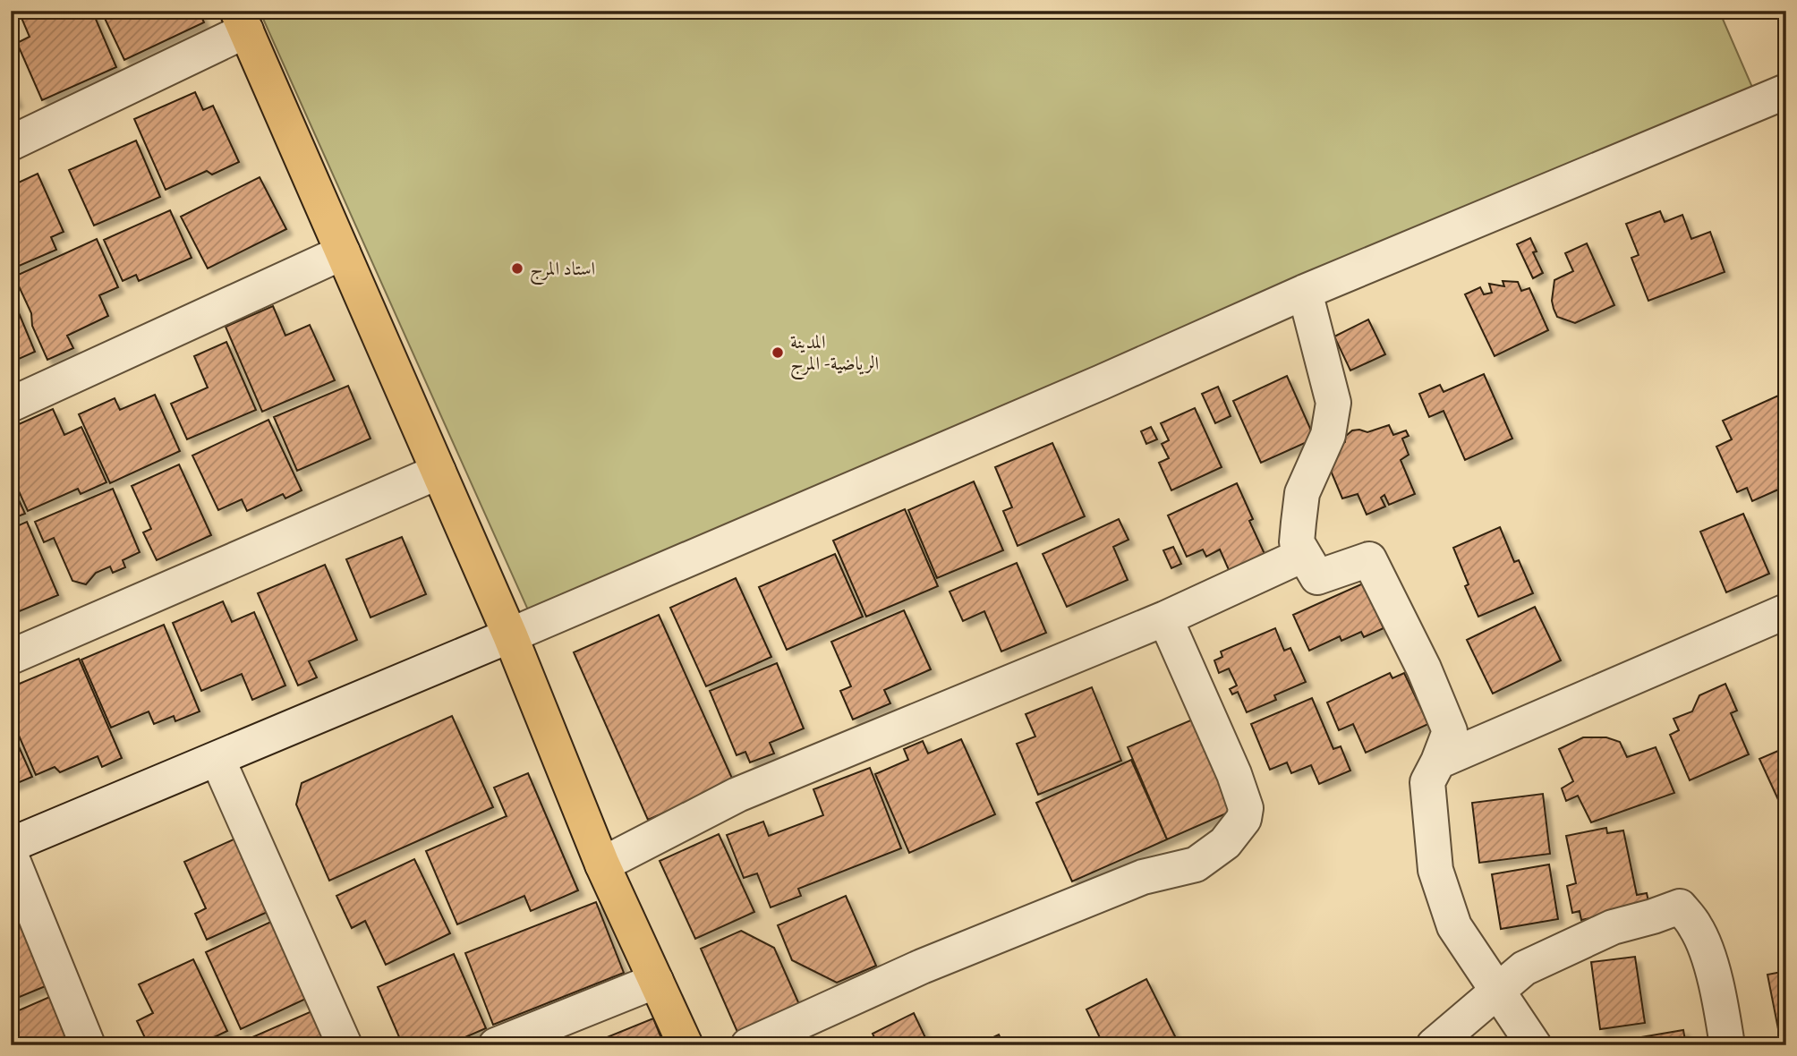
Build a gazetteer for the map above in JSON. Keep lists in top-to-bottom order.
{
  "places": ["استاد المرج", "المدينة الرياضية- المرج"]
}
